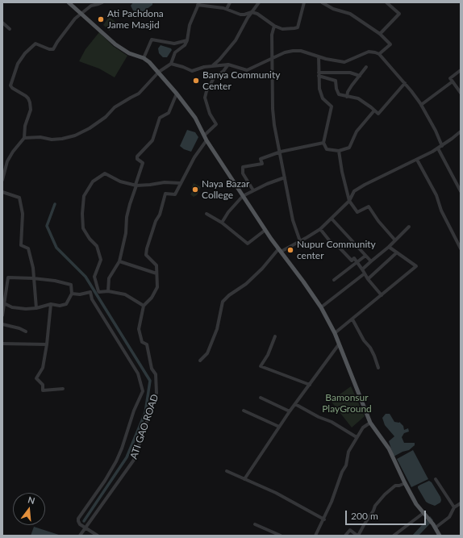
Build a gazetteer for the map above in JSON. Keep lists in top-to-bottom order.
{
  "streets": {
    "street": ["ATI GAO ROAD"]
  },
  "parks": ["Bamonsur PlayGround"],
  "places": [
    "Ati Pachdona Jame Masjid",
    "Banya Community Center",
    "Naya Bazar College",
    "Nupur Community center"
  ],
  "scale_bar": "200 m",
  "north": "top"
}
